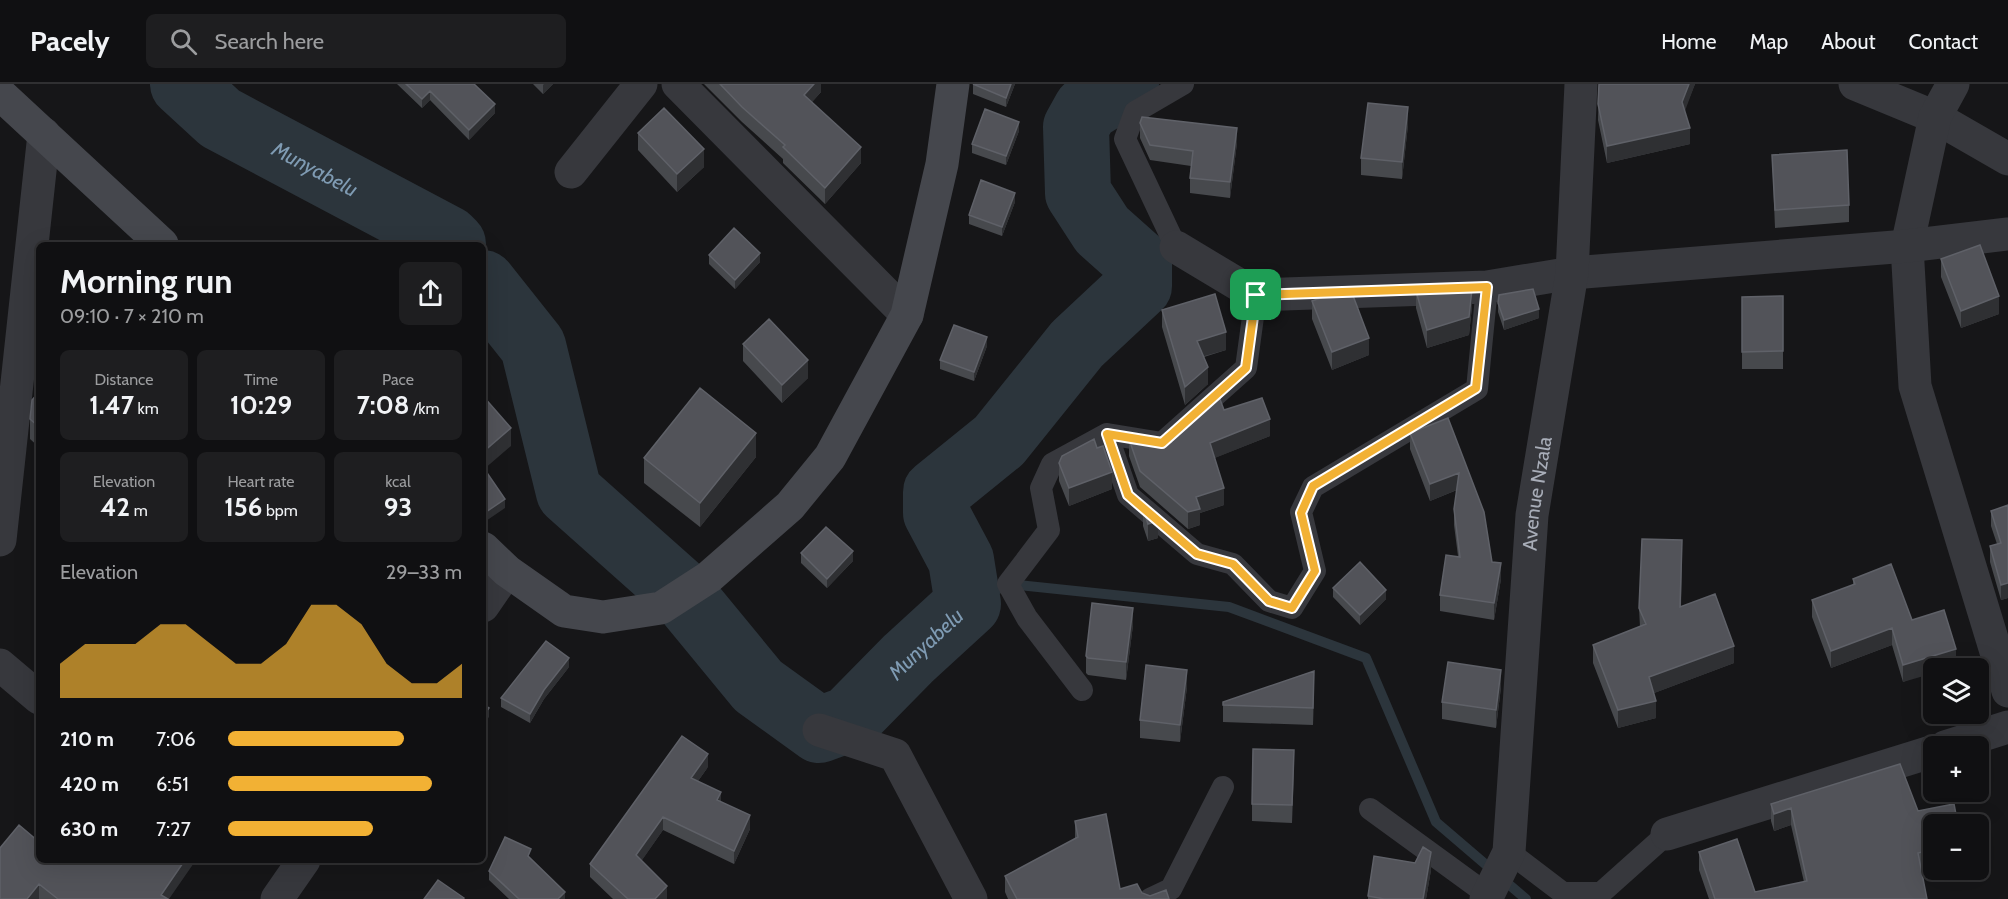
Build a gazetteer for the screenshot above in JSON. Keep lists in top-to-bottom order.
{
  "streets": {
    "street": ["Avenue Nzala"]
  },
  "water": ["Munyabelu"],
  "page": {
    "header": "Pacely",
    "search": "Search here",
    "nav": [
      "Home",
      "Map",
      "About",
      "Contact"
    ],
    "heading": ["Morning run", "09:10 · 7 × 210 m"],
    "stats": [
      ["Distance", "1.47 km"],
      ["Time", "10:29"],
      ["Pace", "7:08 /km"],
      ["Elevation", "42 m"],
      ["Heart rate", "156 bpm"],
      ["kcal", "93"]
    ],
    "chart": ["Elevation", "29–33 m"],
    "map_buttons": ["+", "−"],
    "list": [
      {
        "name": "210 m",
        "note": "7:06"
      },
      {
        "name": "420 m",
        "note": "6:51"
      },
      {
        "name": "630 m",
        "note": "7:27"
      }
    ]
  }
}
